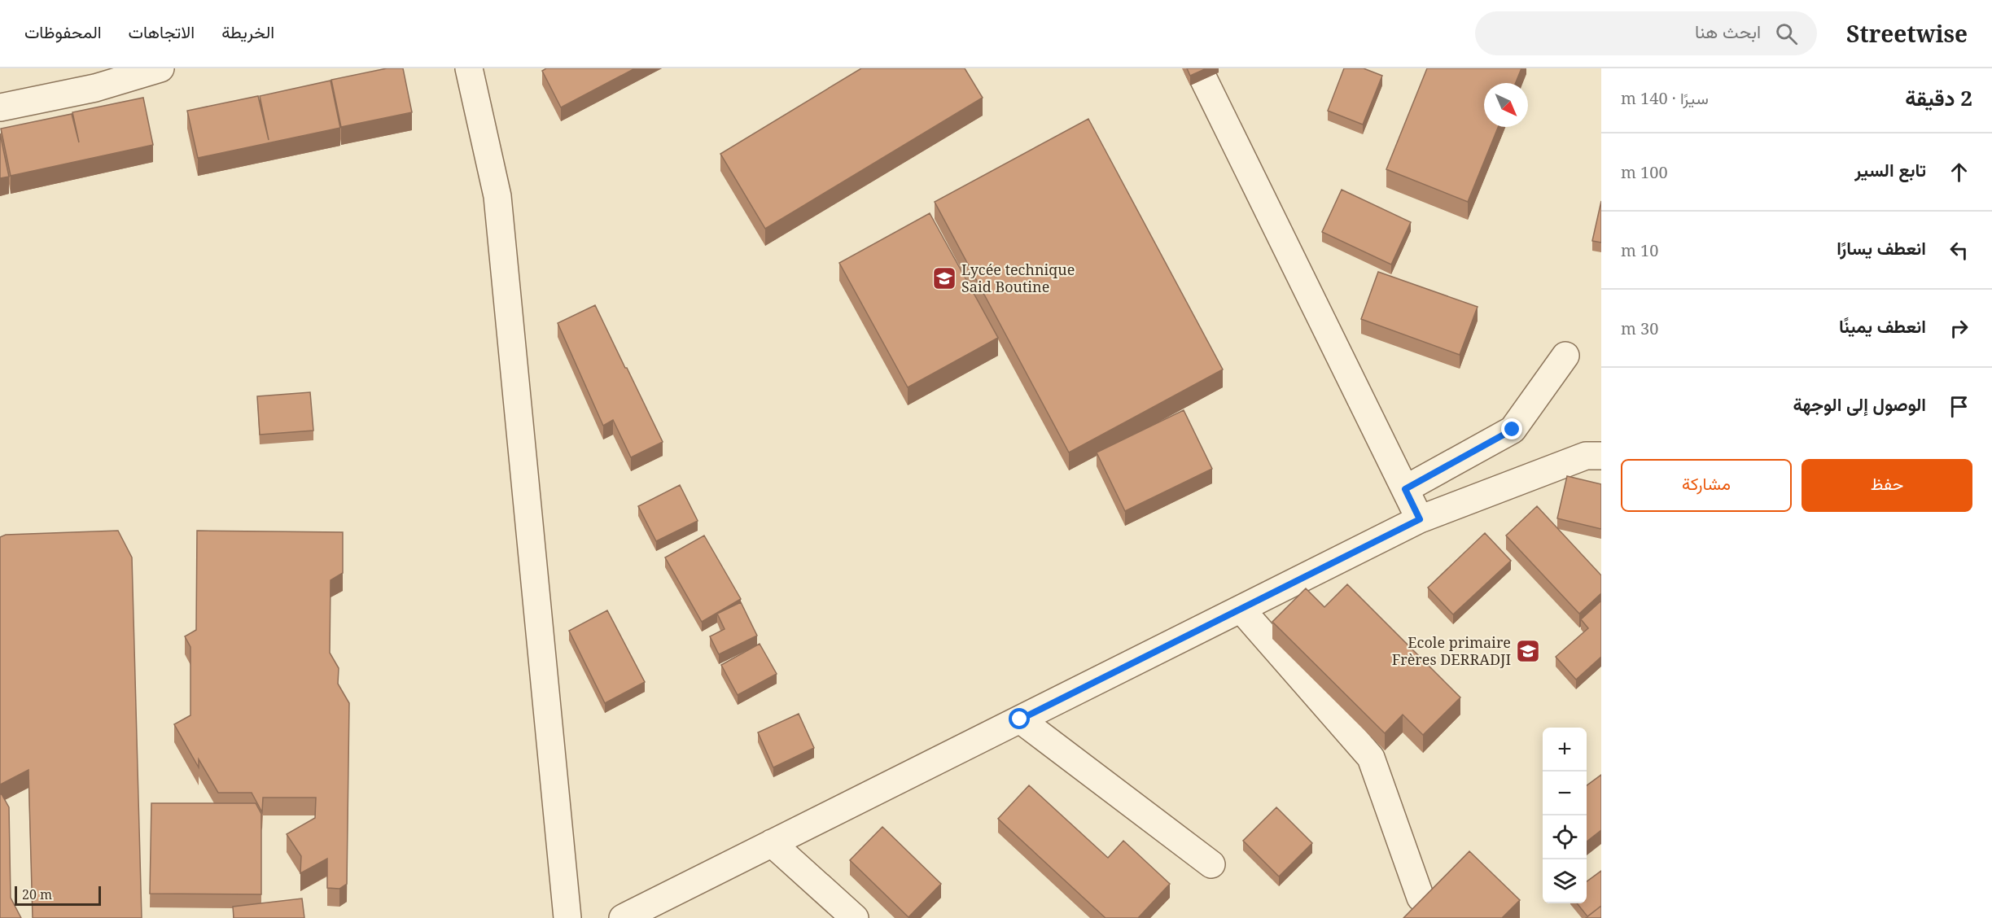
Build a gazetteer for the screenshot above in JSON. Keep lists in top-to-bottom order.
{
  "places": {
    "school or university": ["Lycée technique Said Boutine", "Ecole primaire Frères DERRADJI"]
  },
  "scale_bar": "20 m",
  "north": "bottom right",
  "page": {
    "header": "Streetwise",
    "search": "ابحث هنا",
    "nav": ["الخريطة", "الاتجاهات", "المحفوظات"],
    "heading": ["2 دقيقة", "سيرًا · 140 m"],
    "list": [
      ["تابع السير", "100 m"],
      ["انعطف يسارًا", "10 m"],
      ["انعطف يمينًا", "30 m"],
      "الوصول إلى الوجهة"
    ],
    "buttons": ["حفظ", "مشاركة"],
    "map_buttons": ["+", "−"],
    "scale": "20 m"
  }
}
